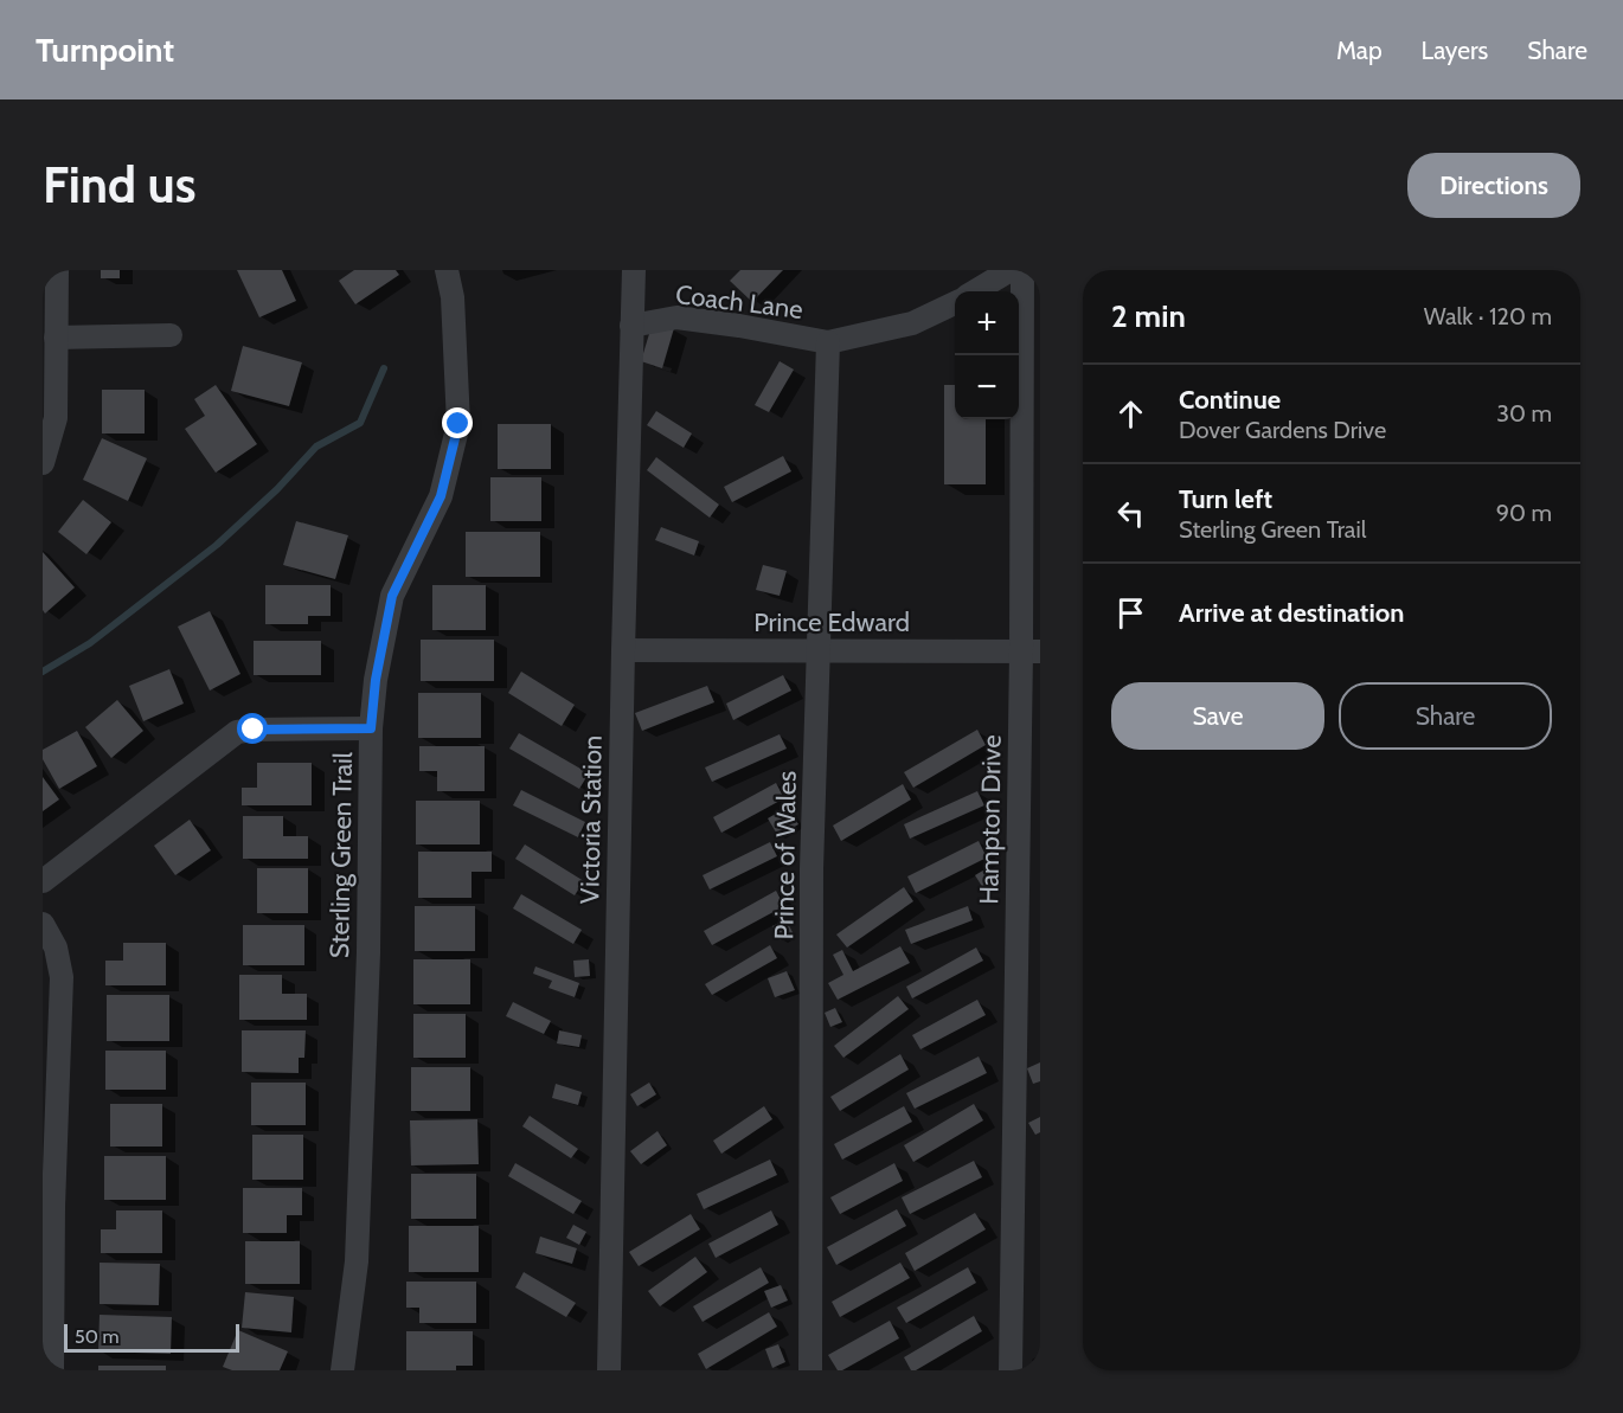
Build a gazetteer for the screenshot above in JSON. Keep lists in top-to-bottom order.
{
  "streets": {
    "street": [
      "Coach Lane",
      "Prince Edward",
      "Victoria Station",
      "Hampton Drive",
      "Sterling Green Trail",
      "Prince of Wales"
    ]
  },
  "crossings": [
    ["Coach Lane", "Victoria Station"],
    ["Coach Lane", "Prince of Wales"],
    ["Prince Edward", "Victoria Station"],
    ["Prince Edward", "Hampton Drive"],
    ["Prince Edward", "Prince of Wales"]
  ],
  "scale_bar": "50 m",
  "page": {
    "header": "Turnpoint",
    "nav": ["Map", "Layers", "Share"],
    "buttons": [
      "Directions",
      ["Save", "Share"]
    ],
    "title": "Find us",
    "heading": ["2 min", "Walk · 120 m"],
    "map_buttons": ["+", "−"],
    "list": [
      ["Continue", "Dover Gardens Drive", "30 m"],
      ["Turn left", "Sterling Green Trail", "90 m"],
      "Arrive at destination"
    ],
    "scale": "50 m"
  }
}
